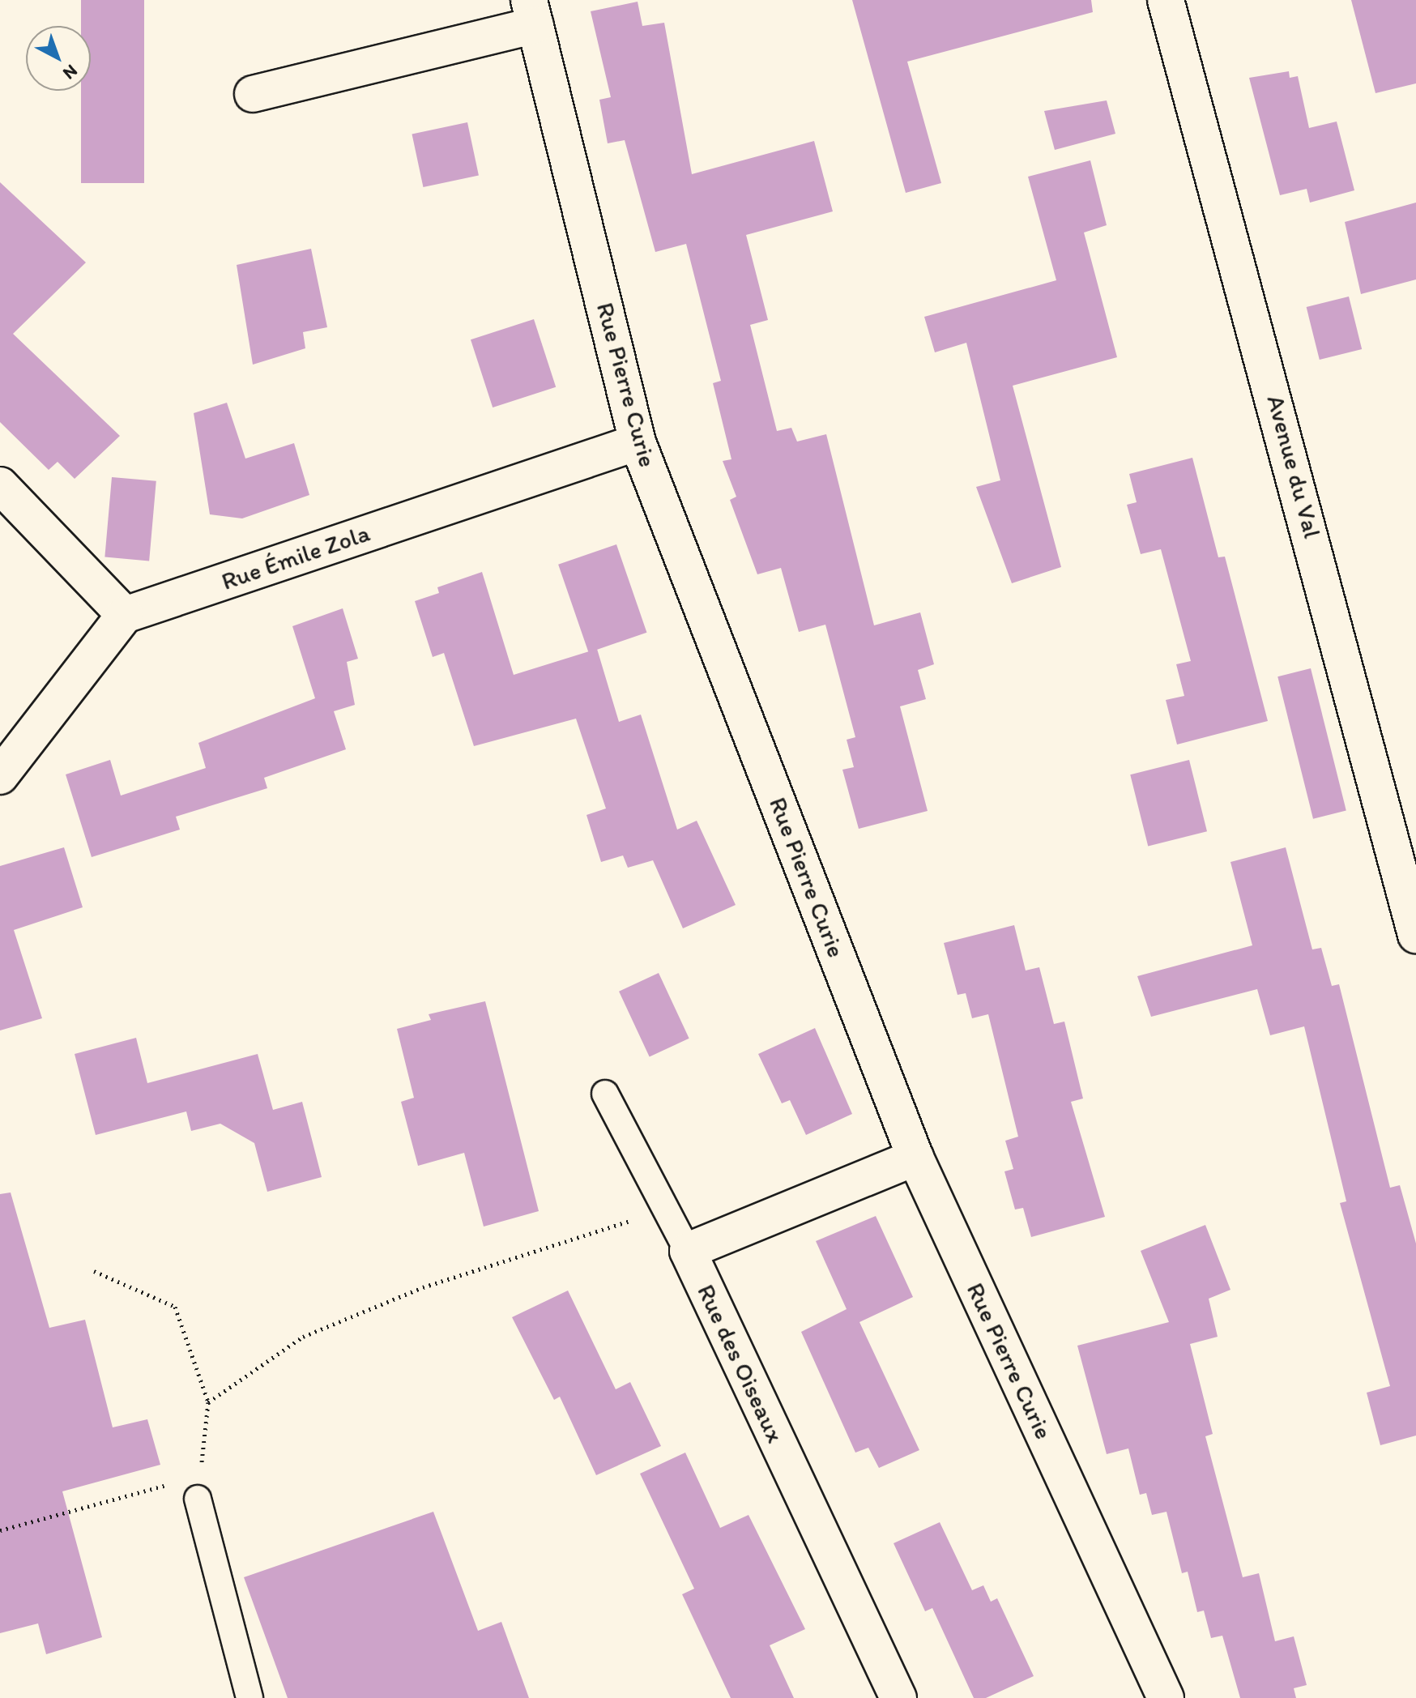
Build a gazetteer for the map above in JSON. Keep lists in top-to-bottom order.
{
  "streets": {
    "street": [
      "Rue Pierre Curie",
      "Avenue du Val",
      "Rue Émile Zola",
      "Rue des Oiseaux"
    ]
  },
  "crossings": [
    ["Rue Pierre Curie", "Rue Émile Zola"]
  ],
  "north": "bottom right"
}
